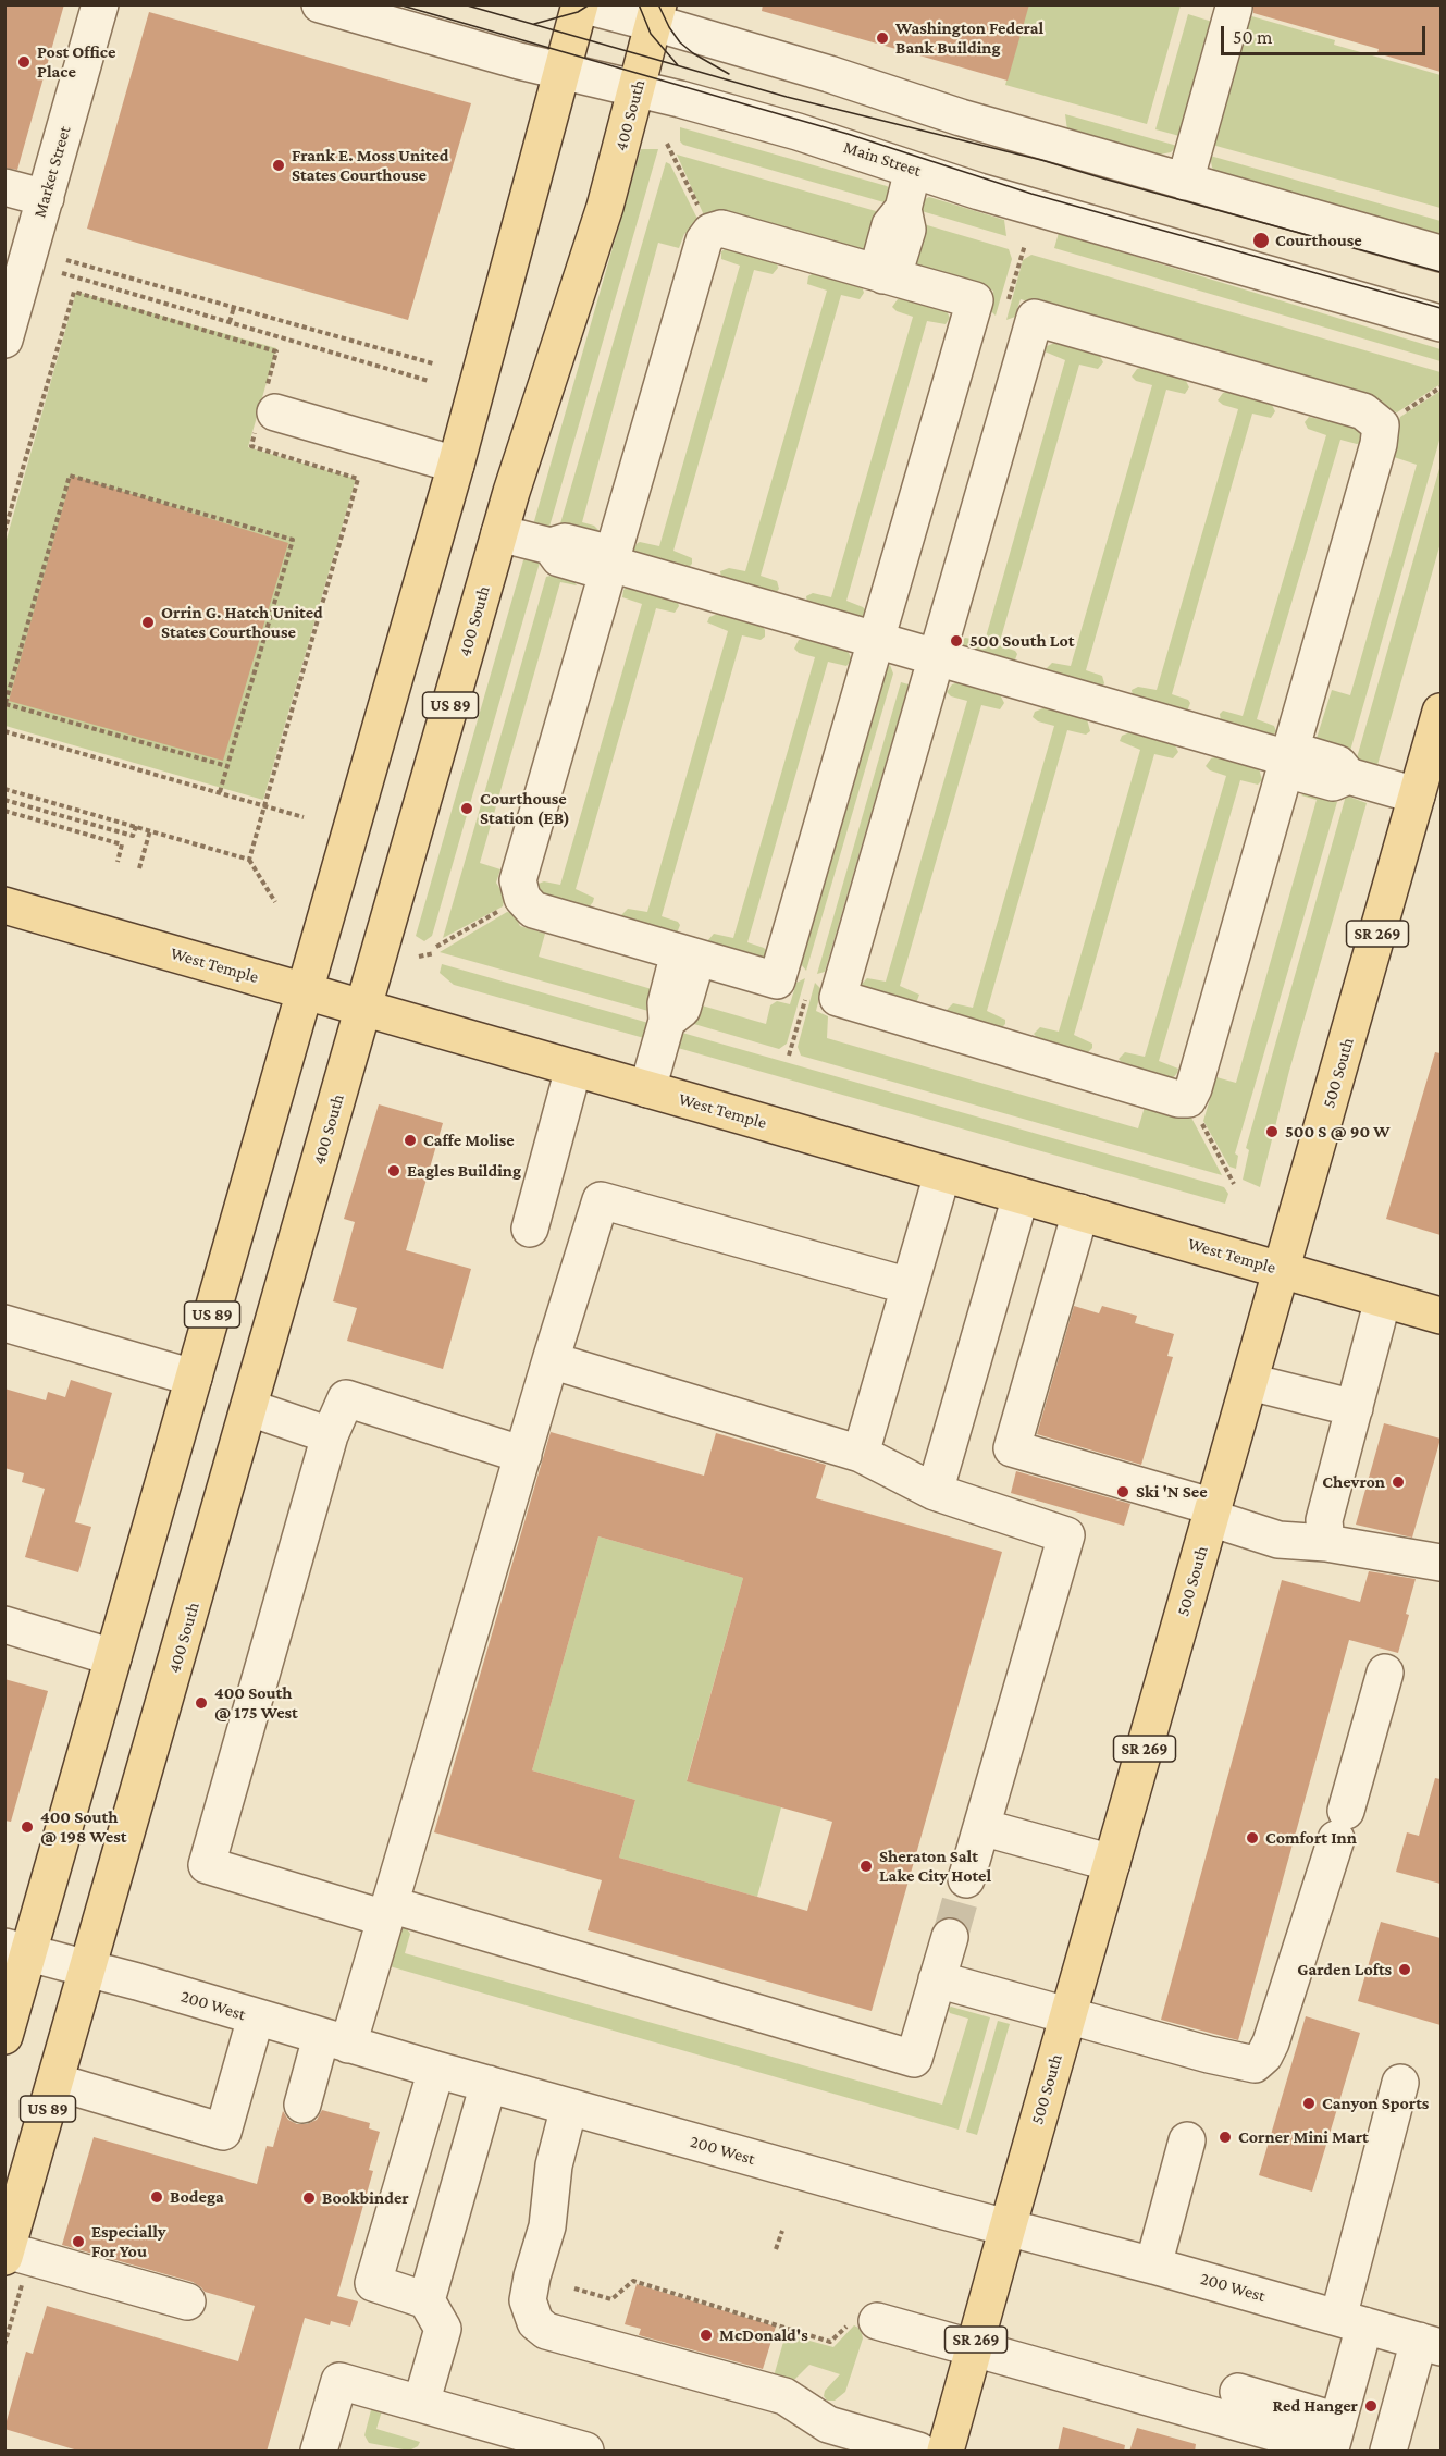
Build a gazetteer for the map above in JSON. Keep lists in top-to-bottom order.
{
  "streets": {
    "main road": [
      "400 South",
      "US 89",
      "SR 269",
      "West Temple",
      "500 South"
    ],
    "street": ["Main Street", "Market Street", "200 West"]
  },
  "crossings": [
    ["400 South", "Main Street"],
    ["400 South", "West Temple"],
    ["400 South", "200 West"],
    ["Main Street", "US 89"],
    ["US 89", "West Temple"],
    ["US 89", "200 West"],
    ["West Temple", "500 South"],
    ["500 South", "200 West"]
  ],
  "places": [
    "Washington Federal Bank Building",
    "Post Office Place",
    "Frank E. Moss United States Courthouse",
    "Courthouse",
    "Orrin G. Hatch United States Courthouse",
    "500 South Lot",
    "Courthouse Station (EB)",
    "500 S @ 90 W",
    "Caffe Molise",
    "Eagles Building",
    "Chevron",
    "Ski 'N See",
    "400 South @ 175 West",
    "400 South @ 198 West",
    "Comfort Inn",
    "Sheraton Salt Lake City Hotel",
    "Garden Lofts",
    "Canyon Sports",
    "Corner Mini Mart",
    "Bodega",
    "Bookbinder",
    "Especially For You",
    "McDonald's",
    "Red Hanger"
  ],
  "scale_bar": "50 m"
}
